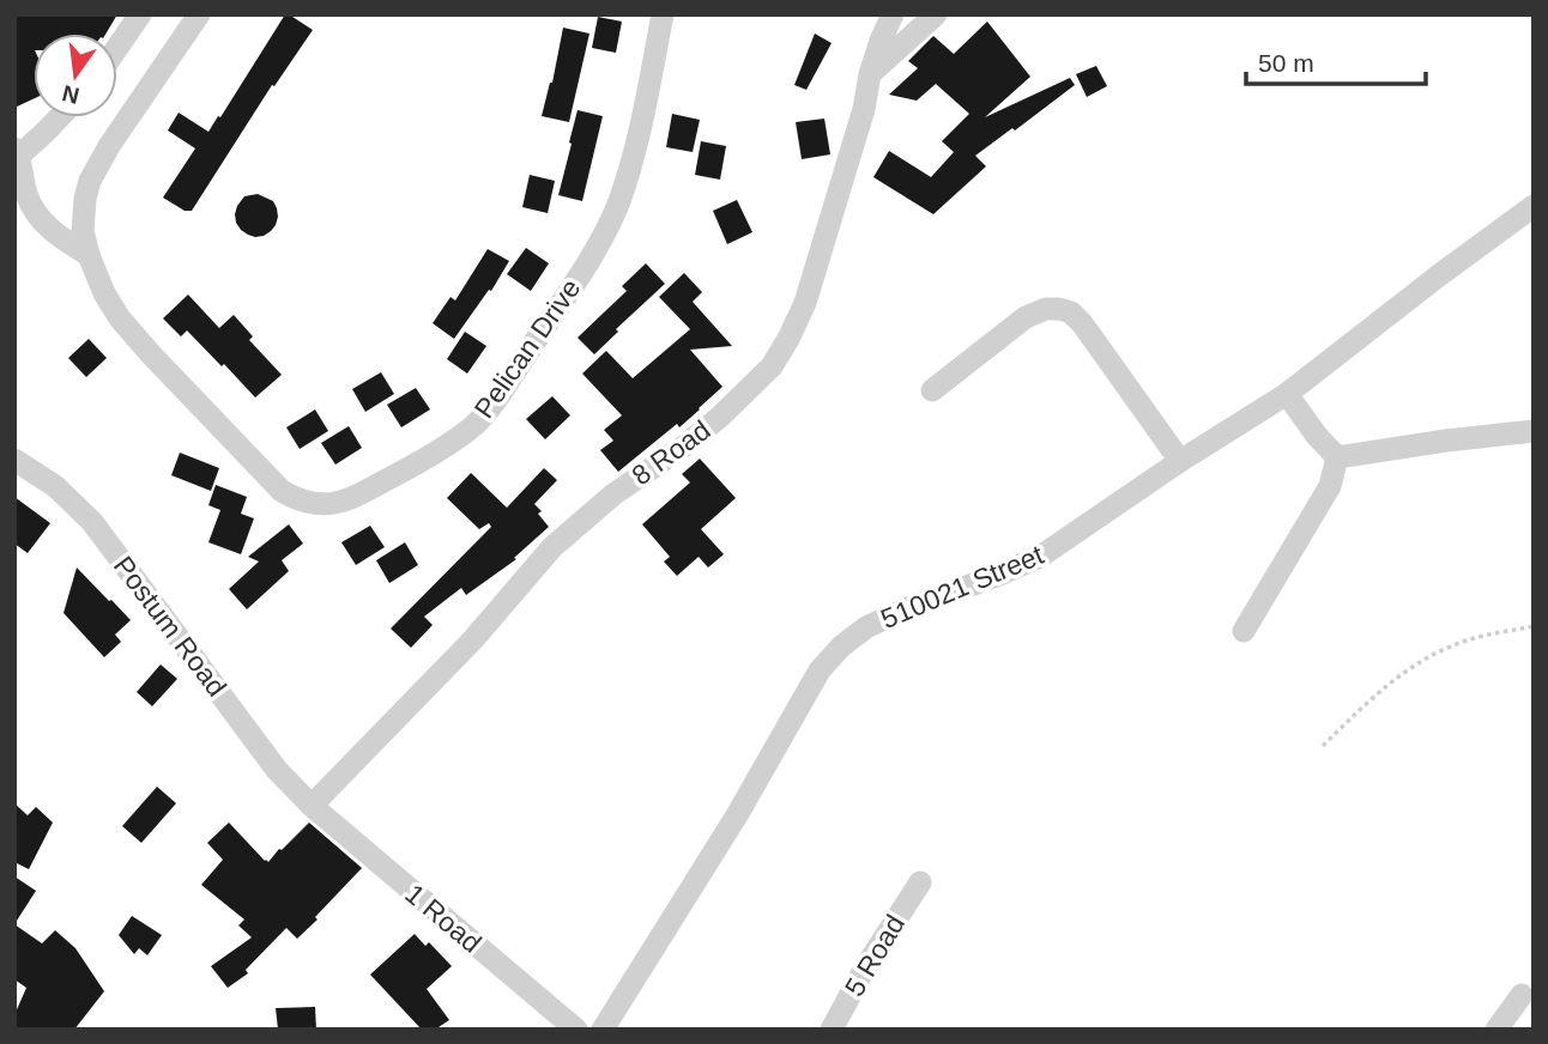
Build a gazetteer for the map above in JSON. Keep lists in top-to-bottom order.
{
  "streets": {
    "street": [
      "Pelican Drive",
      "8 Road",
      "510021 Street",
      "Postum Road",
      "1 Road",
      "5 Road"
    ]
  },
  "crossings": [
    ["8 Road", "Postum Road"],
    ["8 Road", "1 Road"],
    ["Postum Road", "1 Road"]
  ],
  "scale_bar": "50 m",
  "north": "bottom"
}
